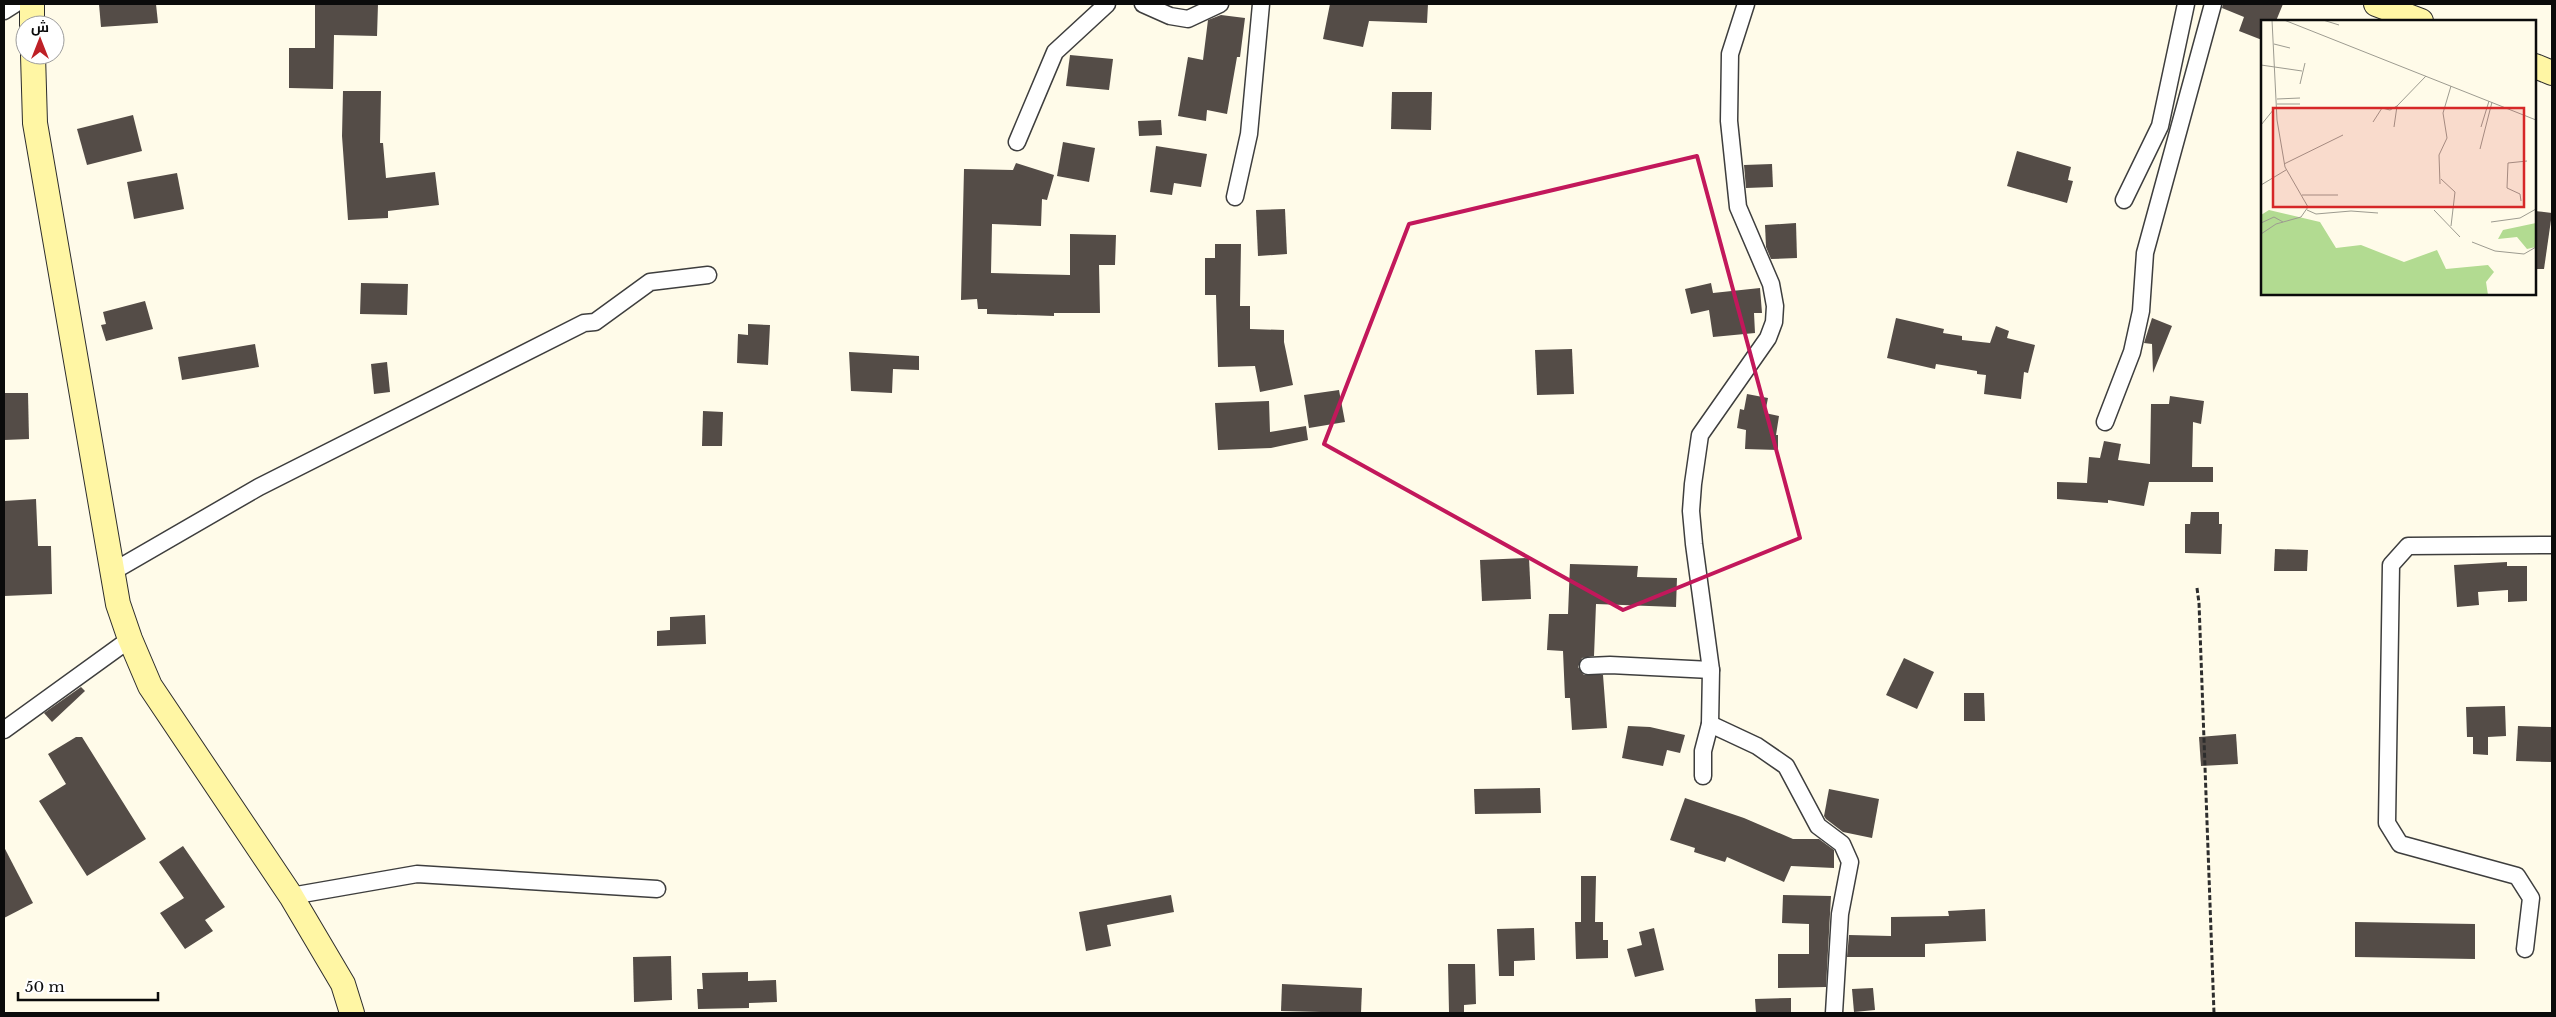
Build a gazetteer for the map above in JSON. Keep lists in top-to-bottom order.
{
  "scale_bar": "50 m",
  "north": "top"
}
